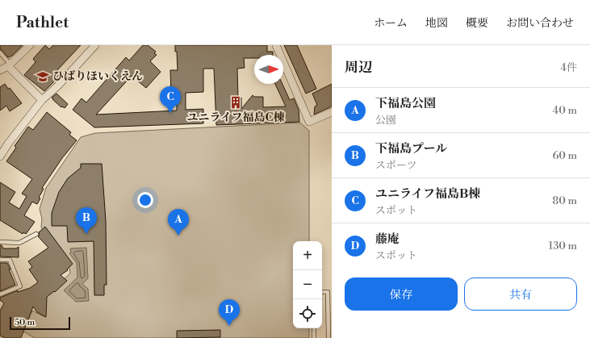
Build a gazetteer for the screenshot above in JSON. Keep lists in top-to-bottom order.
{
  "places": {
    "school or university": ["ひばりほいくえん"],
    "building": ["ユニライフ福島C棟"]
  },
  "scale_bar": "50 m",
  "north": "right",
  "page": {
    "header": "Pathlet",
    "nav": [
      "ホーム",
      "地図",
      "概要",
      "お問い合わせ"
    ],
    "heading": ["周辺", "4件"],
    "pins": [
      "C",
      "B",
      "A",
      "D"
    ],
    "list": [
      {
        "mark": "A",
        "name": "下福島公園",
        "note": "公園",
        "value": "40 m"
      },
      {
        "mark": "B",
        "name": "下福島プール",
        "note": "スポーツ",
        "value": "60 m"
      },
      {
        "mark": "C",
        "name": "ユニライフ福島B棟",
        "note": "スポット",
        "value": "80 m"
      },
      {
        "mark": "D",
        "name": "藤庵",
        "note": "スポット",
        "value": "130 m"
      }
    ],
    "map_buttons": ["+", "−"],
    "buttons": ["保存", "共有"],
    "scale": "50 m"
  }
}
